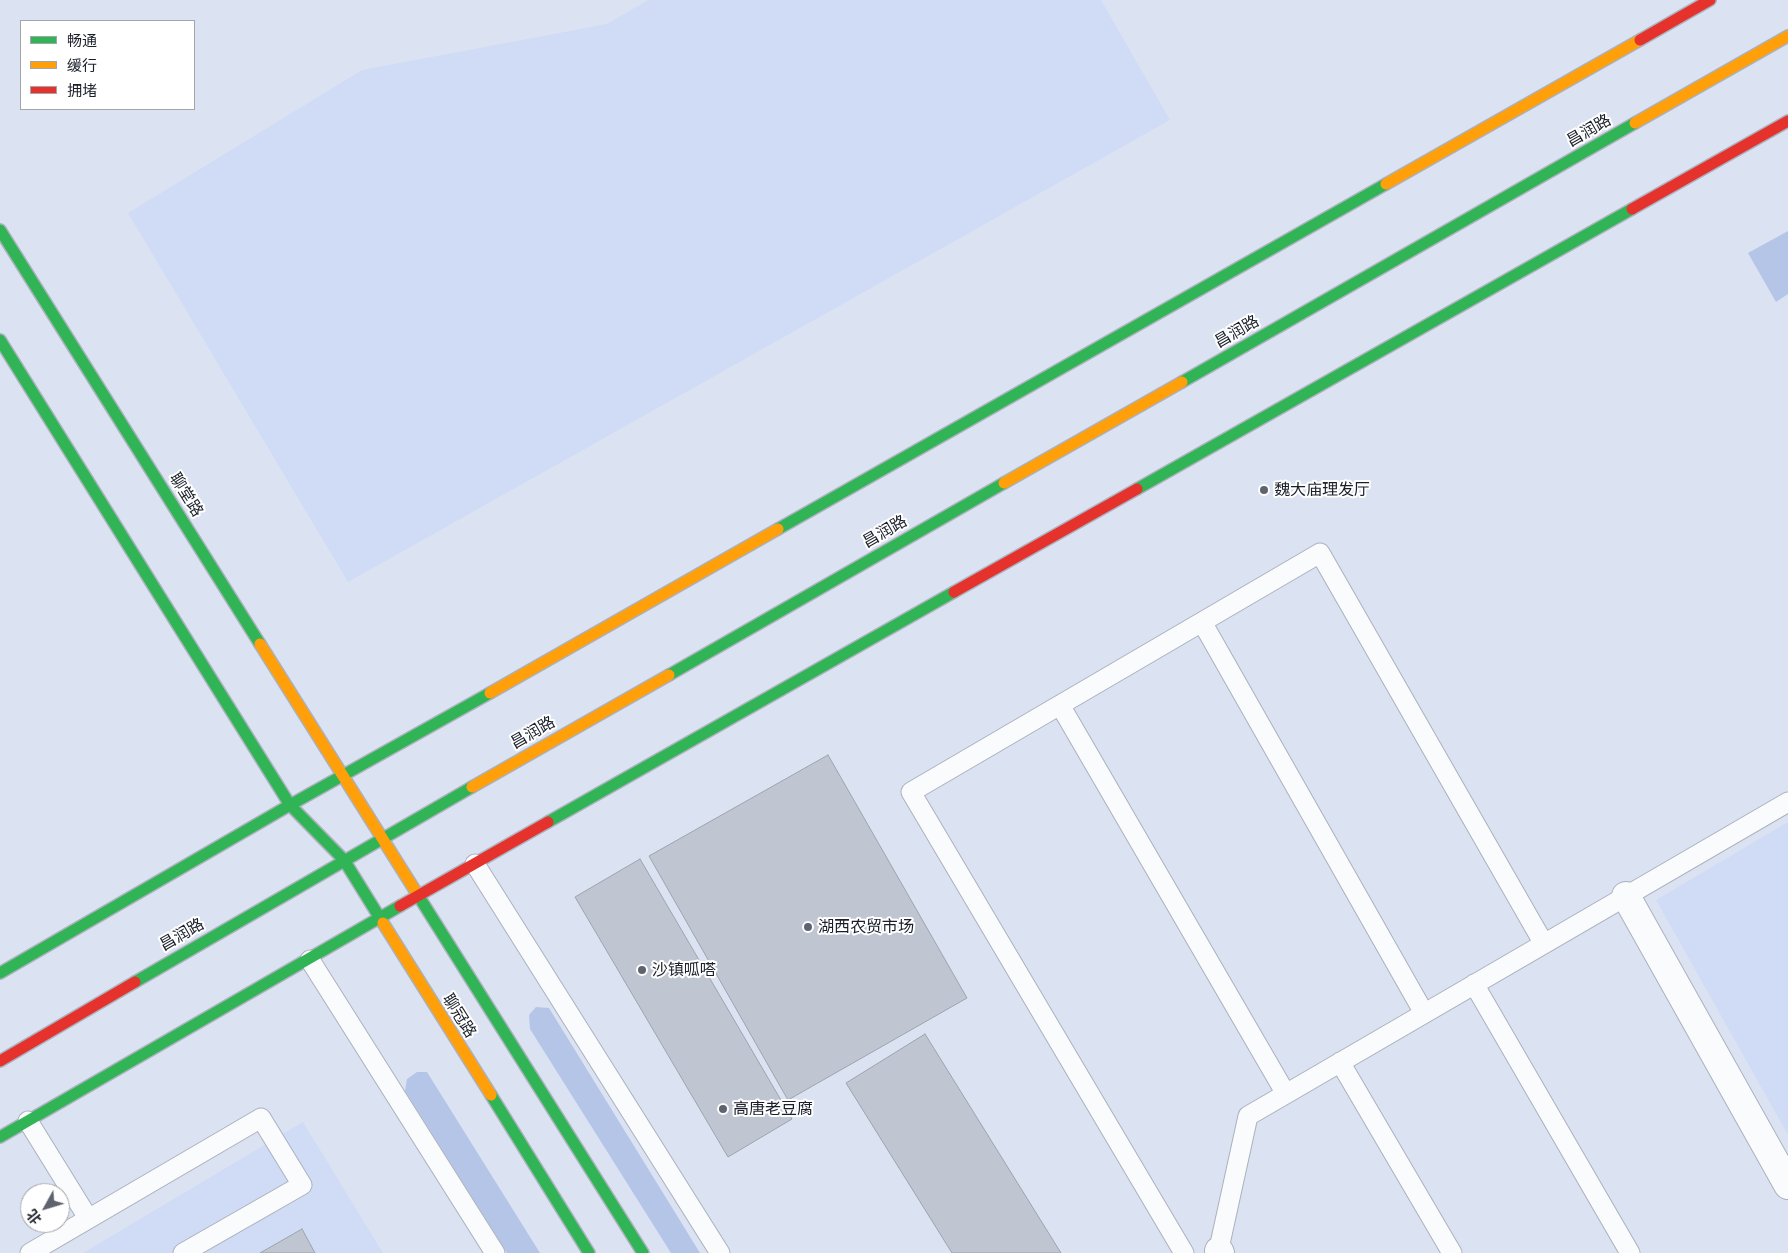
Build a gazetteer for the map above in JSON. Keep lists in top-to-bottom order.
{
  "streets": {
    "main road": ["昌润路", "聊堂路", "聊冠路"]
  },
  "crossings": [
    ["昌润路", "聊堂路"],
    ["昌润路", "聊冠路"]
  ],
  "places": [
    "魏大庙理发厅",
    "湖西农贸市场",
    "沙镇呱嗒",
    "高唐老豆腐"
  ],
  "legend": ["畅通", "缓行", "拥堵"],
  "north": "bottom left"
}
